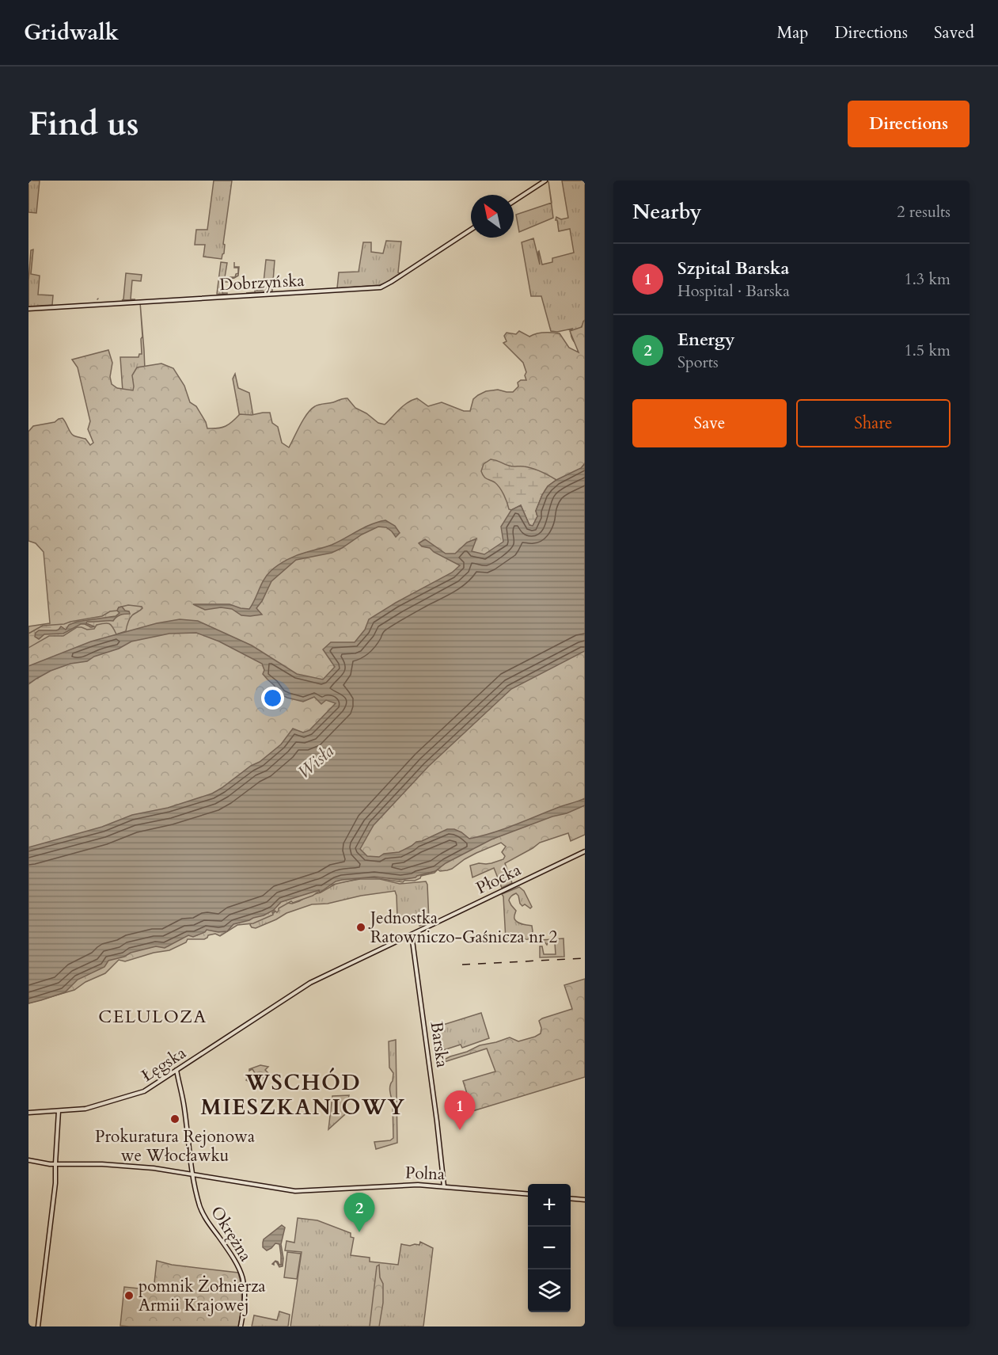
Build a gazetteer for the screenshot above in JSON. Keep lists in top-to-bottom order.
{
  "streets": {
    "street": [
      "Dobrzyńska",
      "Płocka",
      "Barska",
      "Łęgska",
      "Polna",
      "Okrężna"
    ]
  },
  "crossings": [
    ["Płocka", "Barska"],
    ["Płocka", "Łęgska"],
    ["Barska", "Polna"],
    ["Łęgska", "Okrężna"],
    ["Polna", "Okrężna"]
  ],
  "districts": ["CELULOZA", "WSCHÓD MIESZKANIOWY"],
  "water": ["Wisła"],
  "places": ["Jednostka Ratowniczo-Gaśnicza nr 2", "Prokuratura Rejonowa we Włocławku", "pomnik Żołnierza Armii Krajowej"],
  "north": "top left",
  "page": {
    "header": "Gridwalk",
    "nav": ["Map", "Directions", "Saved"],
    "buttons": [
      "Directions",
      ["Save", "Share"]
    ],
    "title": "Find us",
    "heading": ["Nearby", "2 results"],
    "list": [
      {
        "mark": "1",
        "name": "Szpital Barska",
        "note": "Hospital · Barska",
        "value": "1.3 km"
      },
      {
        "mark": "2",
        "name": "Energy",
        "note": "Sports",
        "value": "1.5 km"
      }
    ],
    "pins": ["1", "2"],
    "map_buttons": ["+", "−"]
  }
}
